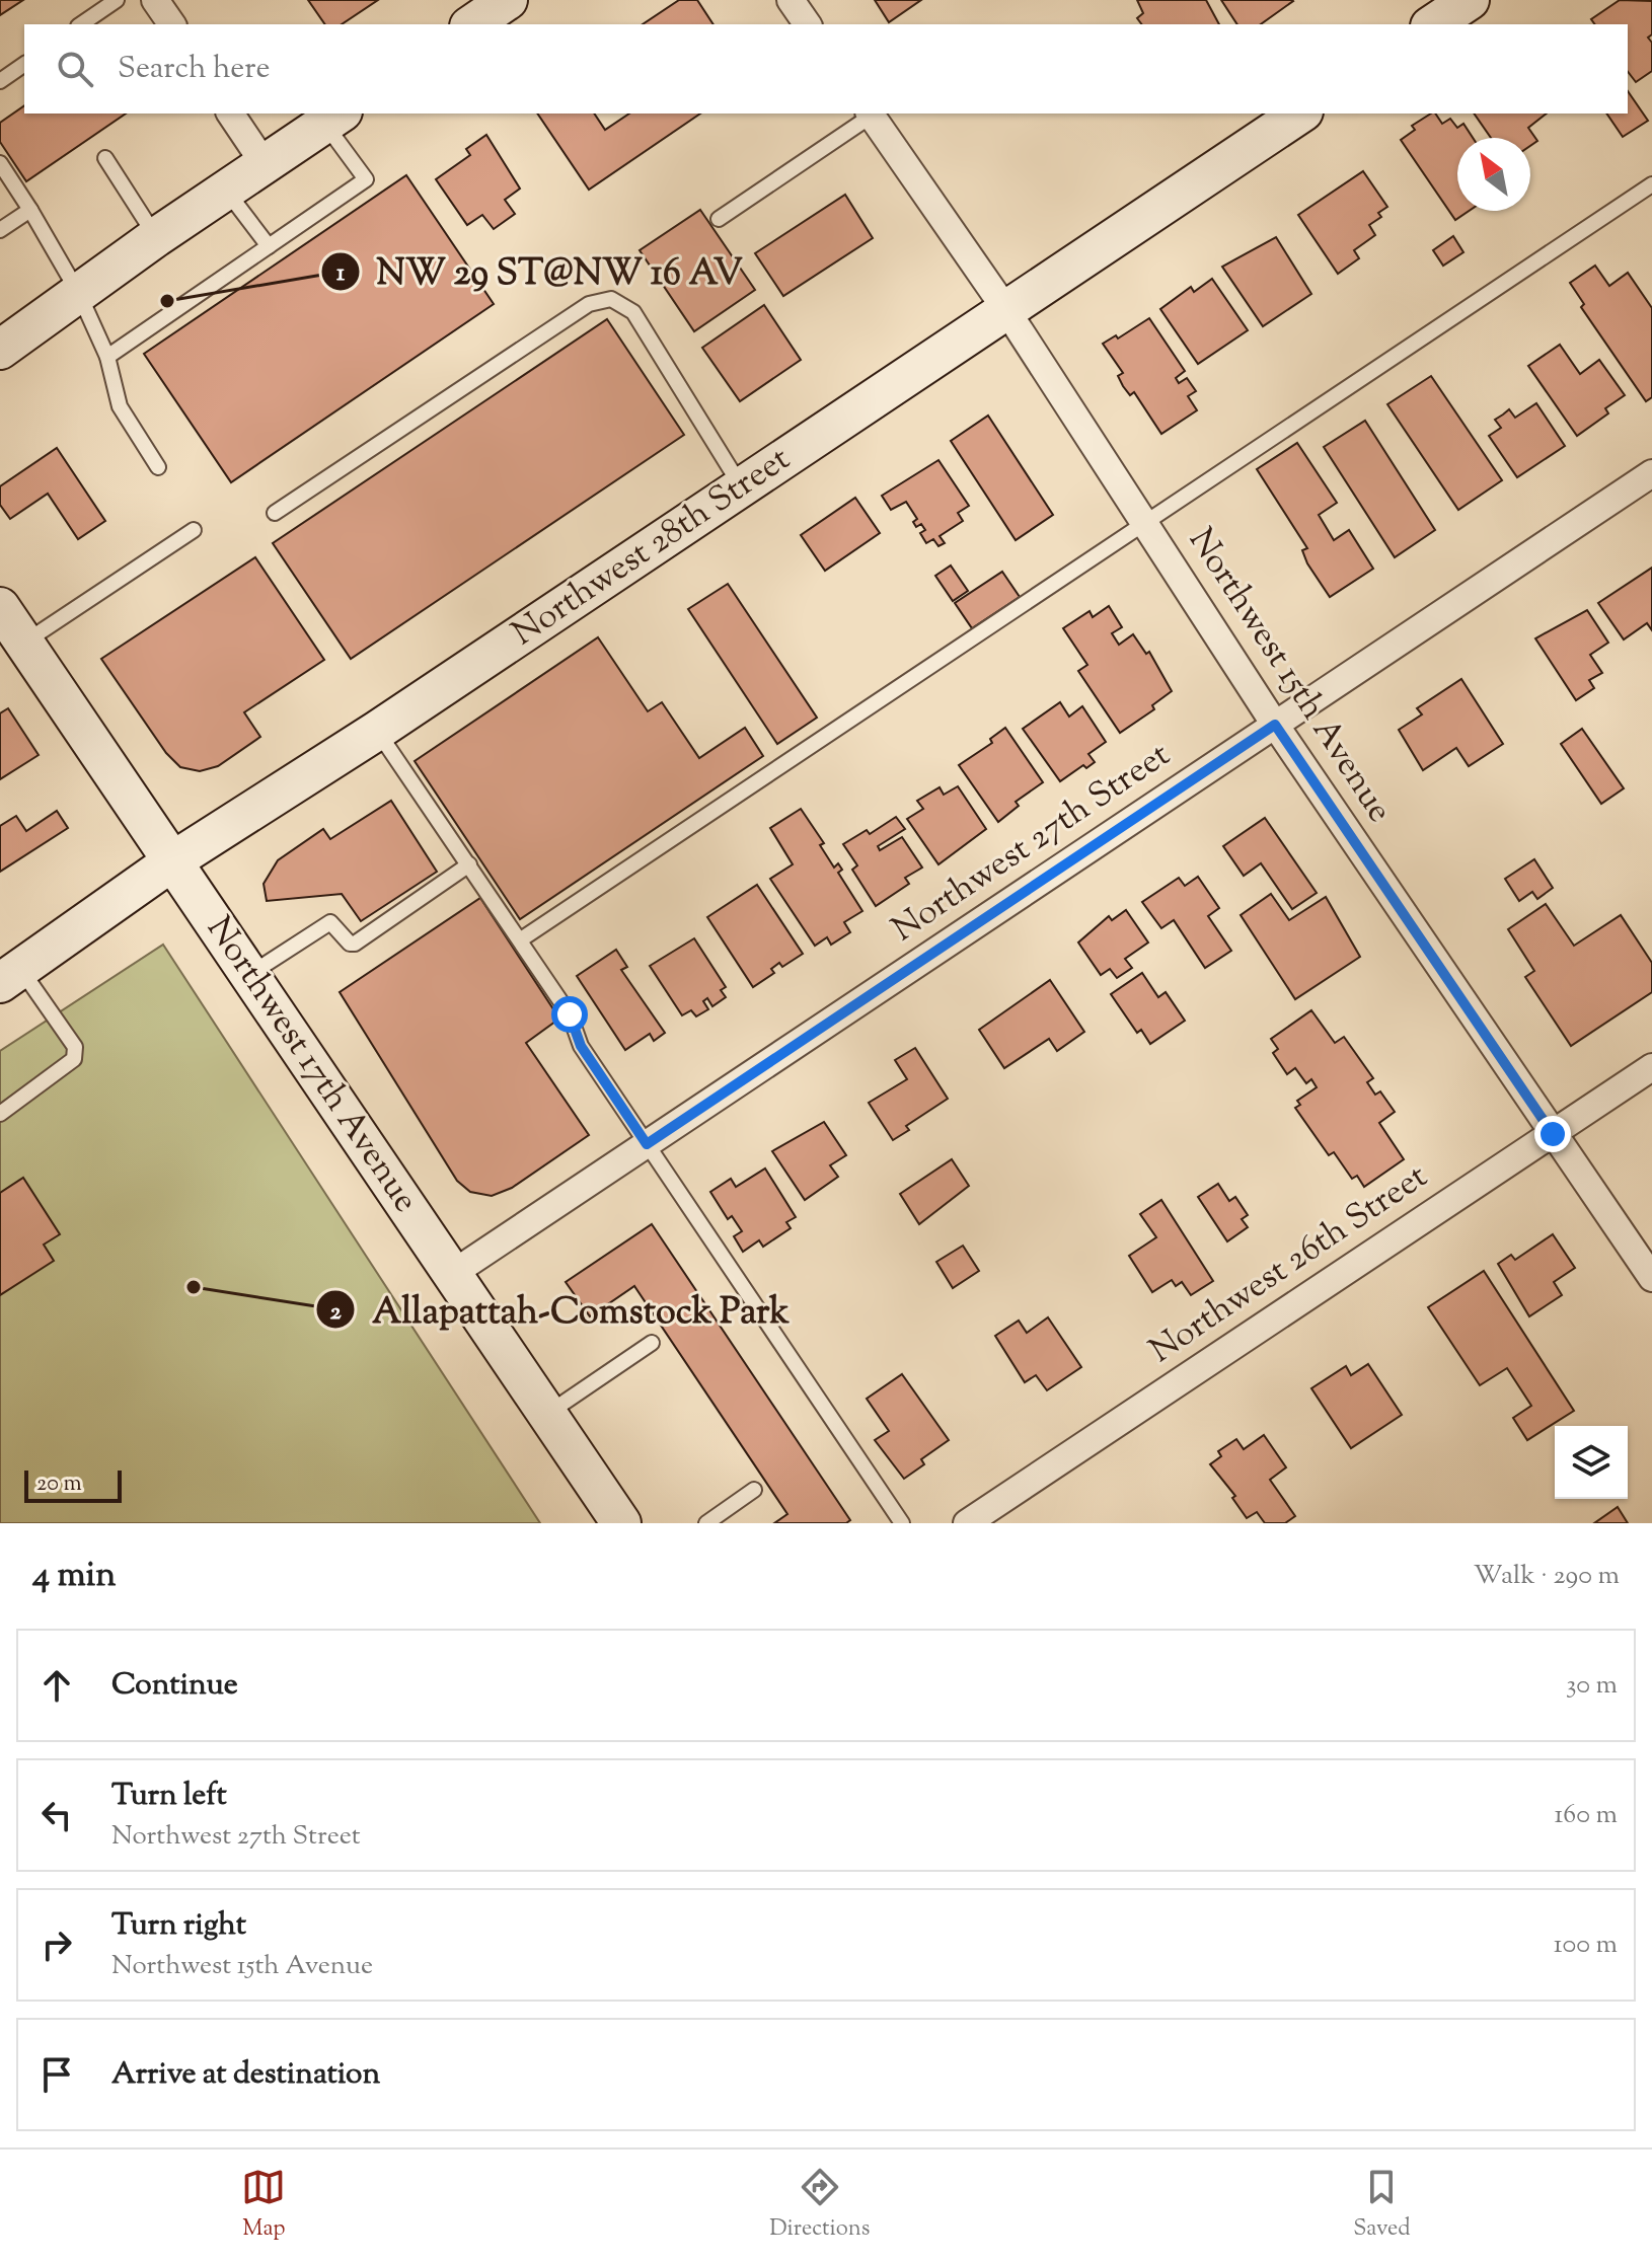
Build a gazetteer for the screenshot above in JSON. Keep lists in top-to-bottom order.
{
  "streets": {
    "street": [
      "Northwest 28th Street",
      "Northwest 15th Avenue",
      "Northwest 27th Street",
      "Northwest 17th Avenue",
      "Northwest 26th Street"
    ]
  },
  "crossings": [
    ["Northwest 28th Street", "Northwest 15th Avenue"],
    ["Northwest 28th Street", "Northwest 17th Avenue"],
    ["Northwest 15th Avenue", "Northwest 27th Street"],
    ["Northwest 15th Avenue", "Northwest 26th Street"],
    ["Northwest 27th Street", "Northwest 17th Avenue"]
  ],
  "places": ["NW 29 ST@NW 16 AV", "Allapattah-Comstock Park"],
  "scale_bar": "20 m",
  "north": "top left",
  "page": {
    "search": "Search here",
    "scale": "20 m",
    "heading": ["4 min", "Walk · 290 m"],
    "list": [
      ["Continue", "30 m"],
      ["Turn left", "Northwest 27th Street", "160 m"],
      ["Turn right", "Northwest 15th Avenue", "100 m"],
      "Arrive at destination"
    ],
    "nav": ["Map", "Directions", "Saved"]
  }
}
